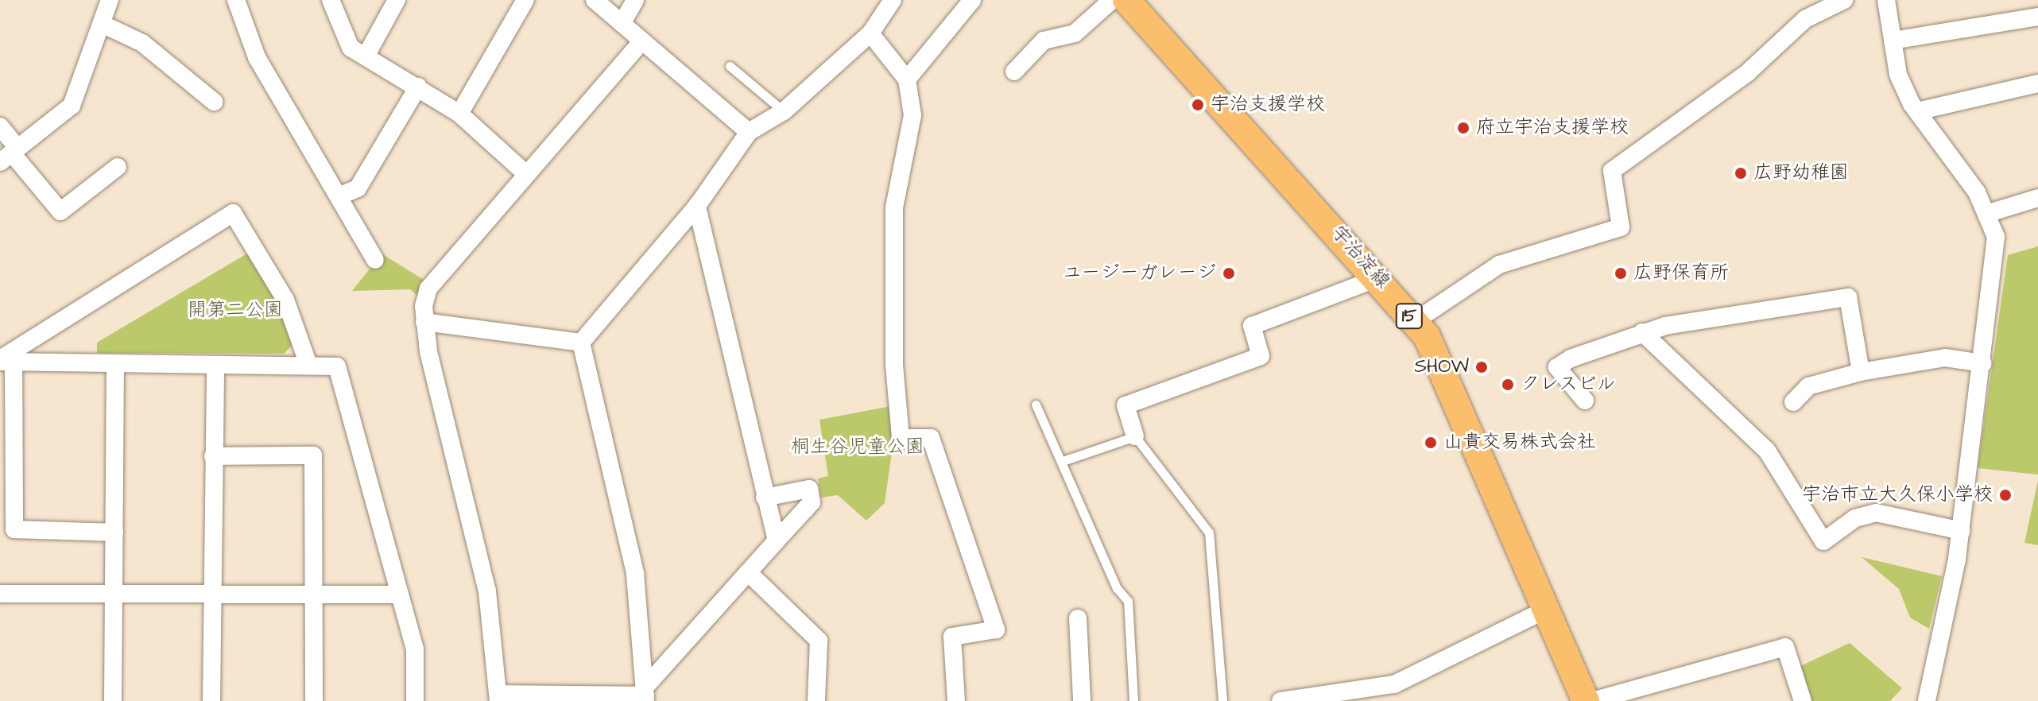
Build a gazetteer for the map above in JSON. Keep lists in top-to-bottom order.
{
  "streets": {
    "main road": ["宇治淀線", "15"]
  },
  "parks": ["開第二公園", "桐生谷児童公園"],
  "places": [
    "宇治支援学校",
    "府立宇治支援学校",
    "広野幼稚園",
    "ユージーガレージ",
    "広野保育所",
    "SHOW",
    "クレスビル",
    "山貴交易株式会社",
    "宇治市立大久保小学校"
  ]
}
